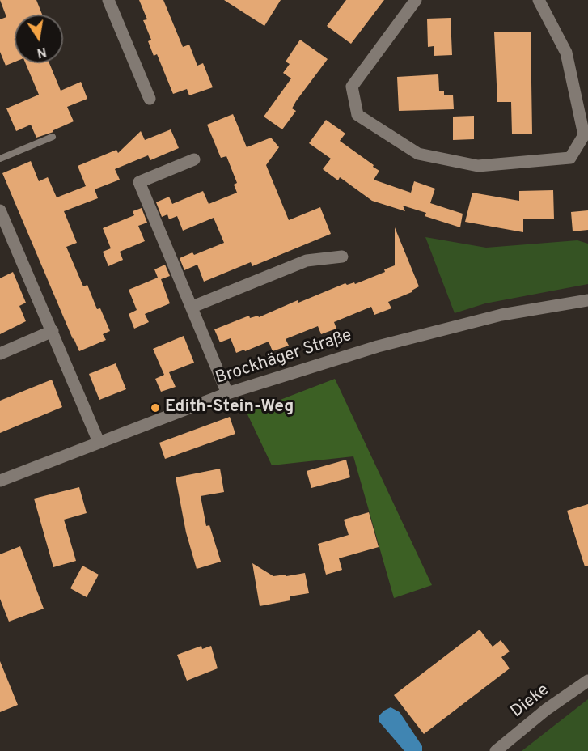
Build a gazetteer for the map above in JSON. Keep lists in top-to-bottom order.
{
  "streets": {
    "street": ["Brockhäger Straße", "Dieke"]
  },
  "places": ["Edith-Stein-Weg"],
  "north": "bottom"
}
